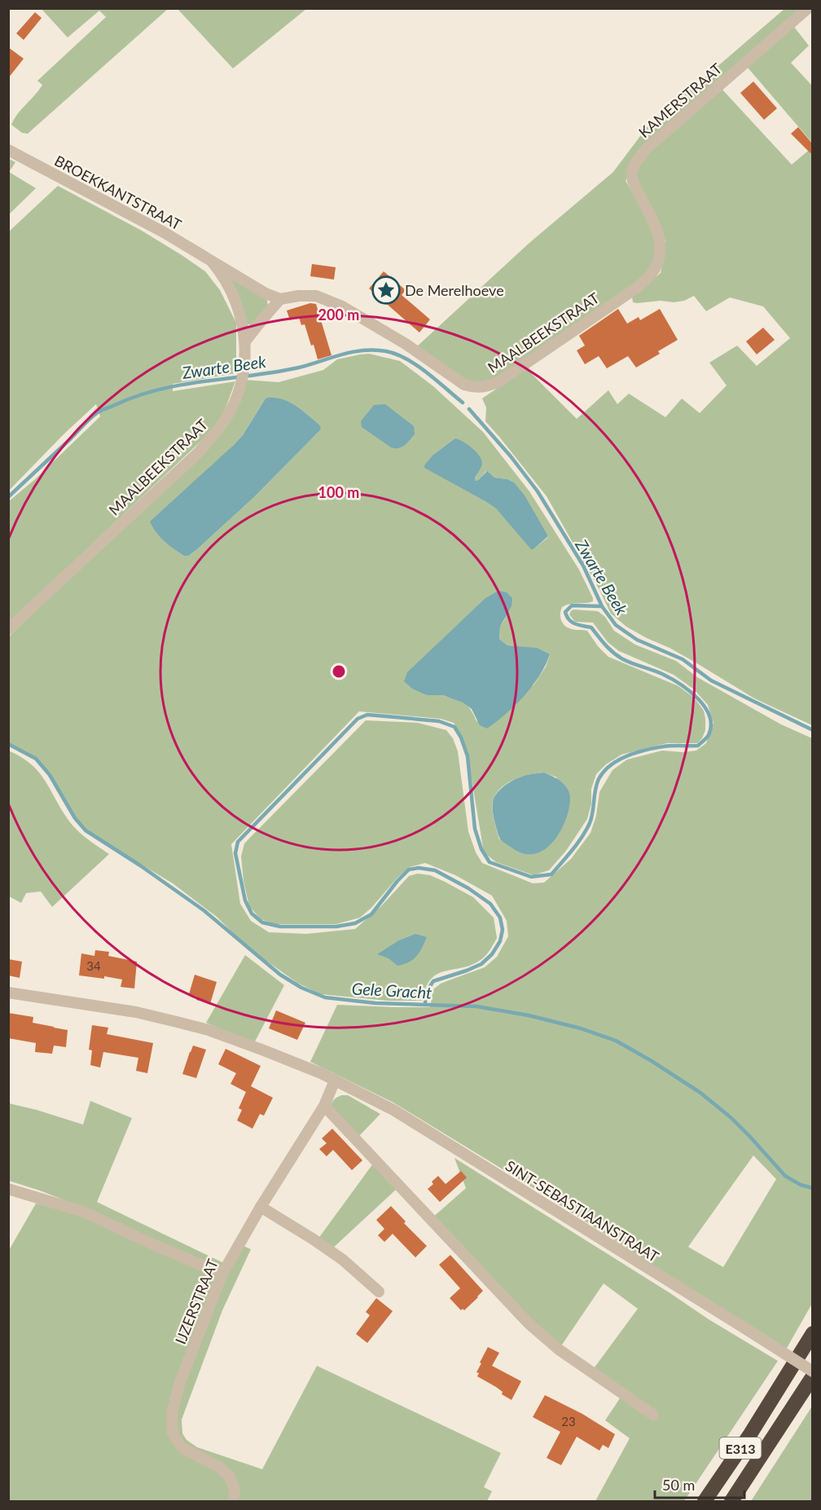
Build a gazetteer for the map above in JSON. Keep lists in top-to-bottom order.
{
  "streets": {
    "highway": ["E313"],
    "street": [
      "KAMERSTRAAT",
      "BROEKKANTSTRAAT",
      "MAALBEEKSTRAAT",
      "SINT-SEBASTIAANSTRAAT",
      "IJZERSTRAAT"
    ]
  },
  "crossings": [
    ["KAMERSTRAAT", "MAALBEEKSTRAAT"],
    ["BROEKKANTSTRAAT", "MAALBEEKSTRAAT"]
  ],
  "water": ["Zwarte Beek", "Gele Gracht"],
  "places": {
    "place": ["De Merelhoeve"]
  },
  "house_numbers": ["34", "23"],
  "scale_bar": "50 m",
  "rings": ["200 m", "100 m"]
}
